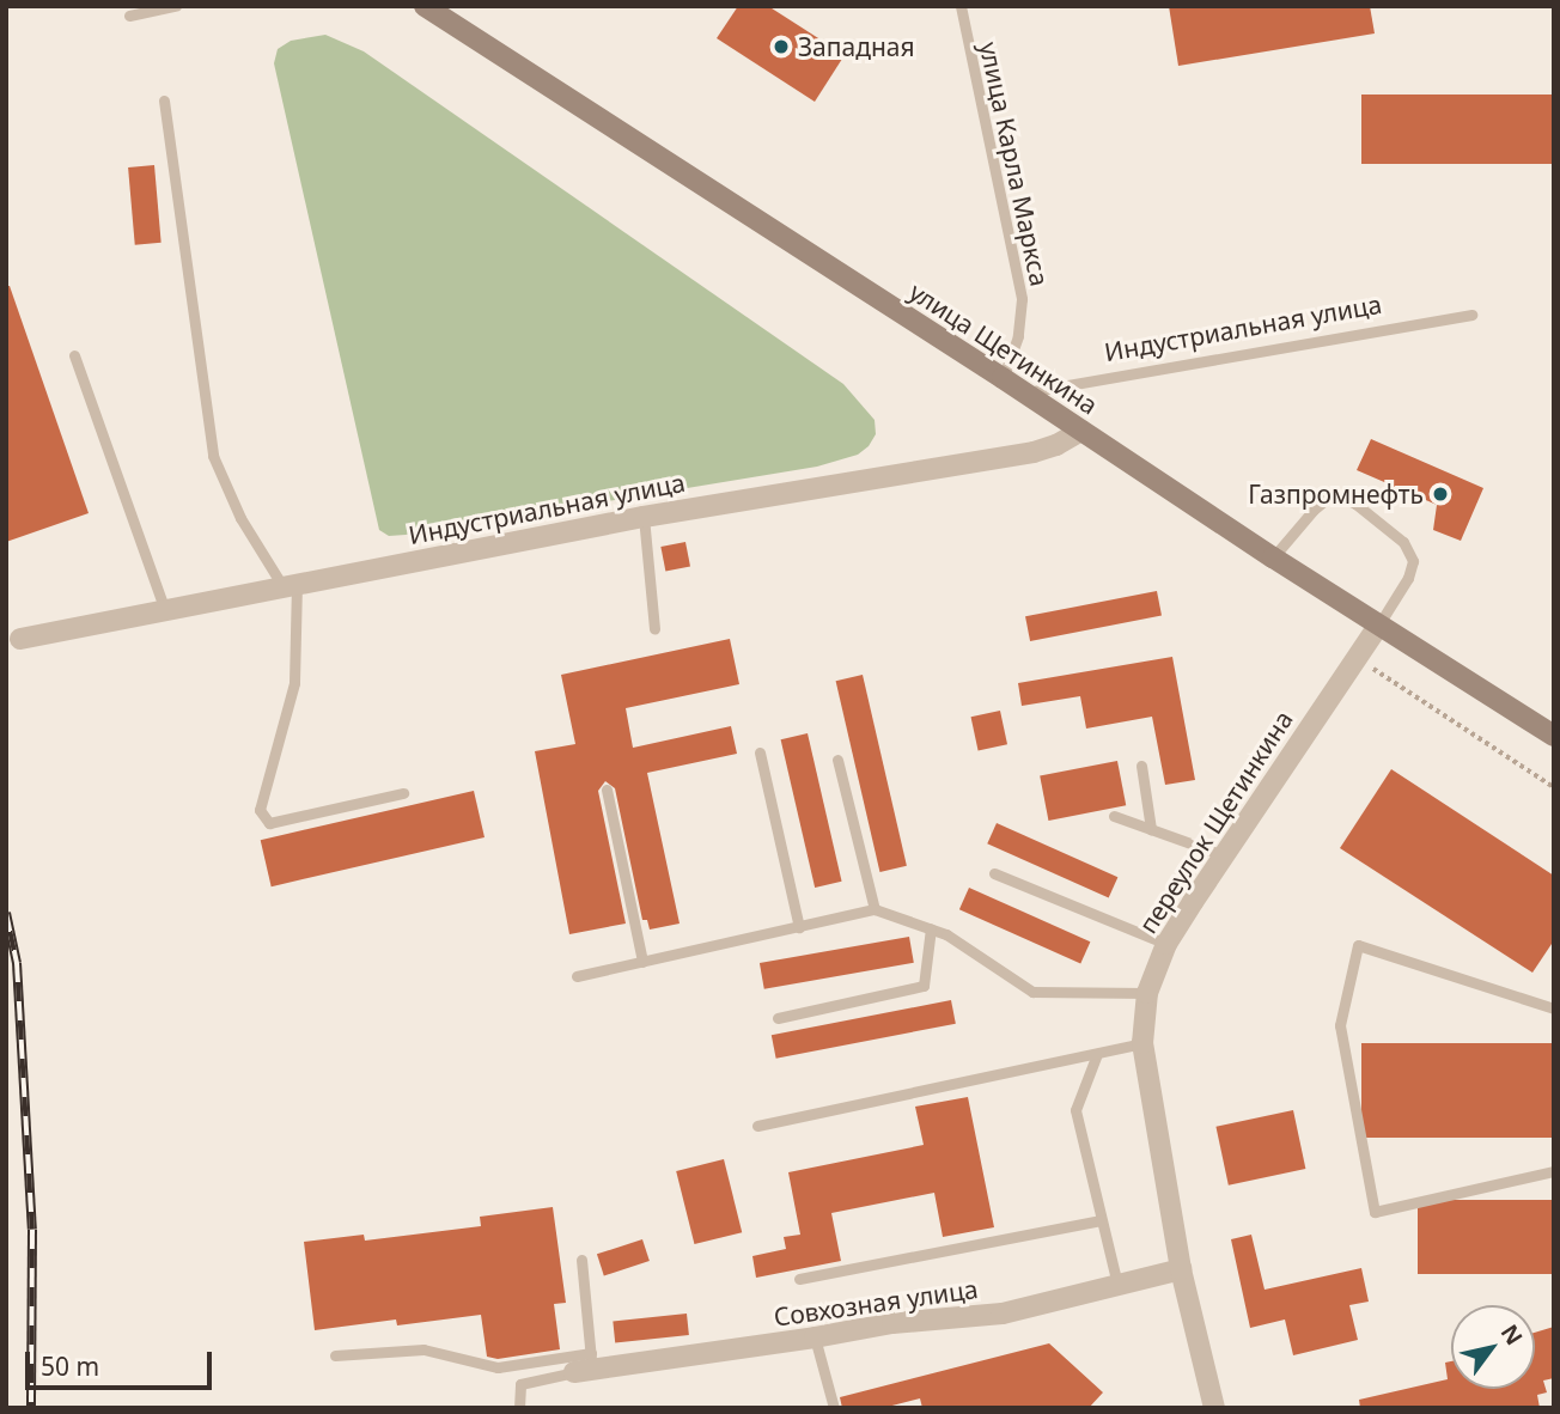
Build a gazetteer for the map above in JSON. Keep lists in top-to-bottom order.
{
  "streets": {
    "street": [
      "Индустриальная улица",
      "улица Щетинкина",
      "переулок Щетинкина",
      "Совхозная улица"
    ],
    "lane": ["улица Карла Маркса"]
  },
  "crossings": [
    ["улица Карла Маркса", "улица Щетинкина"],
    ["Индустриальная улица", "улица Щетинкина"],
    ["улица Щетинкина", "переулок Щетинкина"],
    ["переулок Щетинкина", "Совхозная улица"]
  ],
  "places": ["Западная", "Газпромнефть"],
  "scale_bar": "50 m",
  "north": "top right"
}
